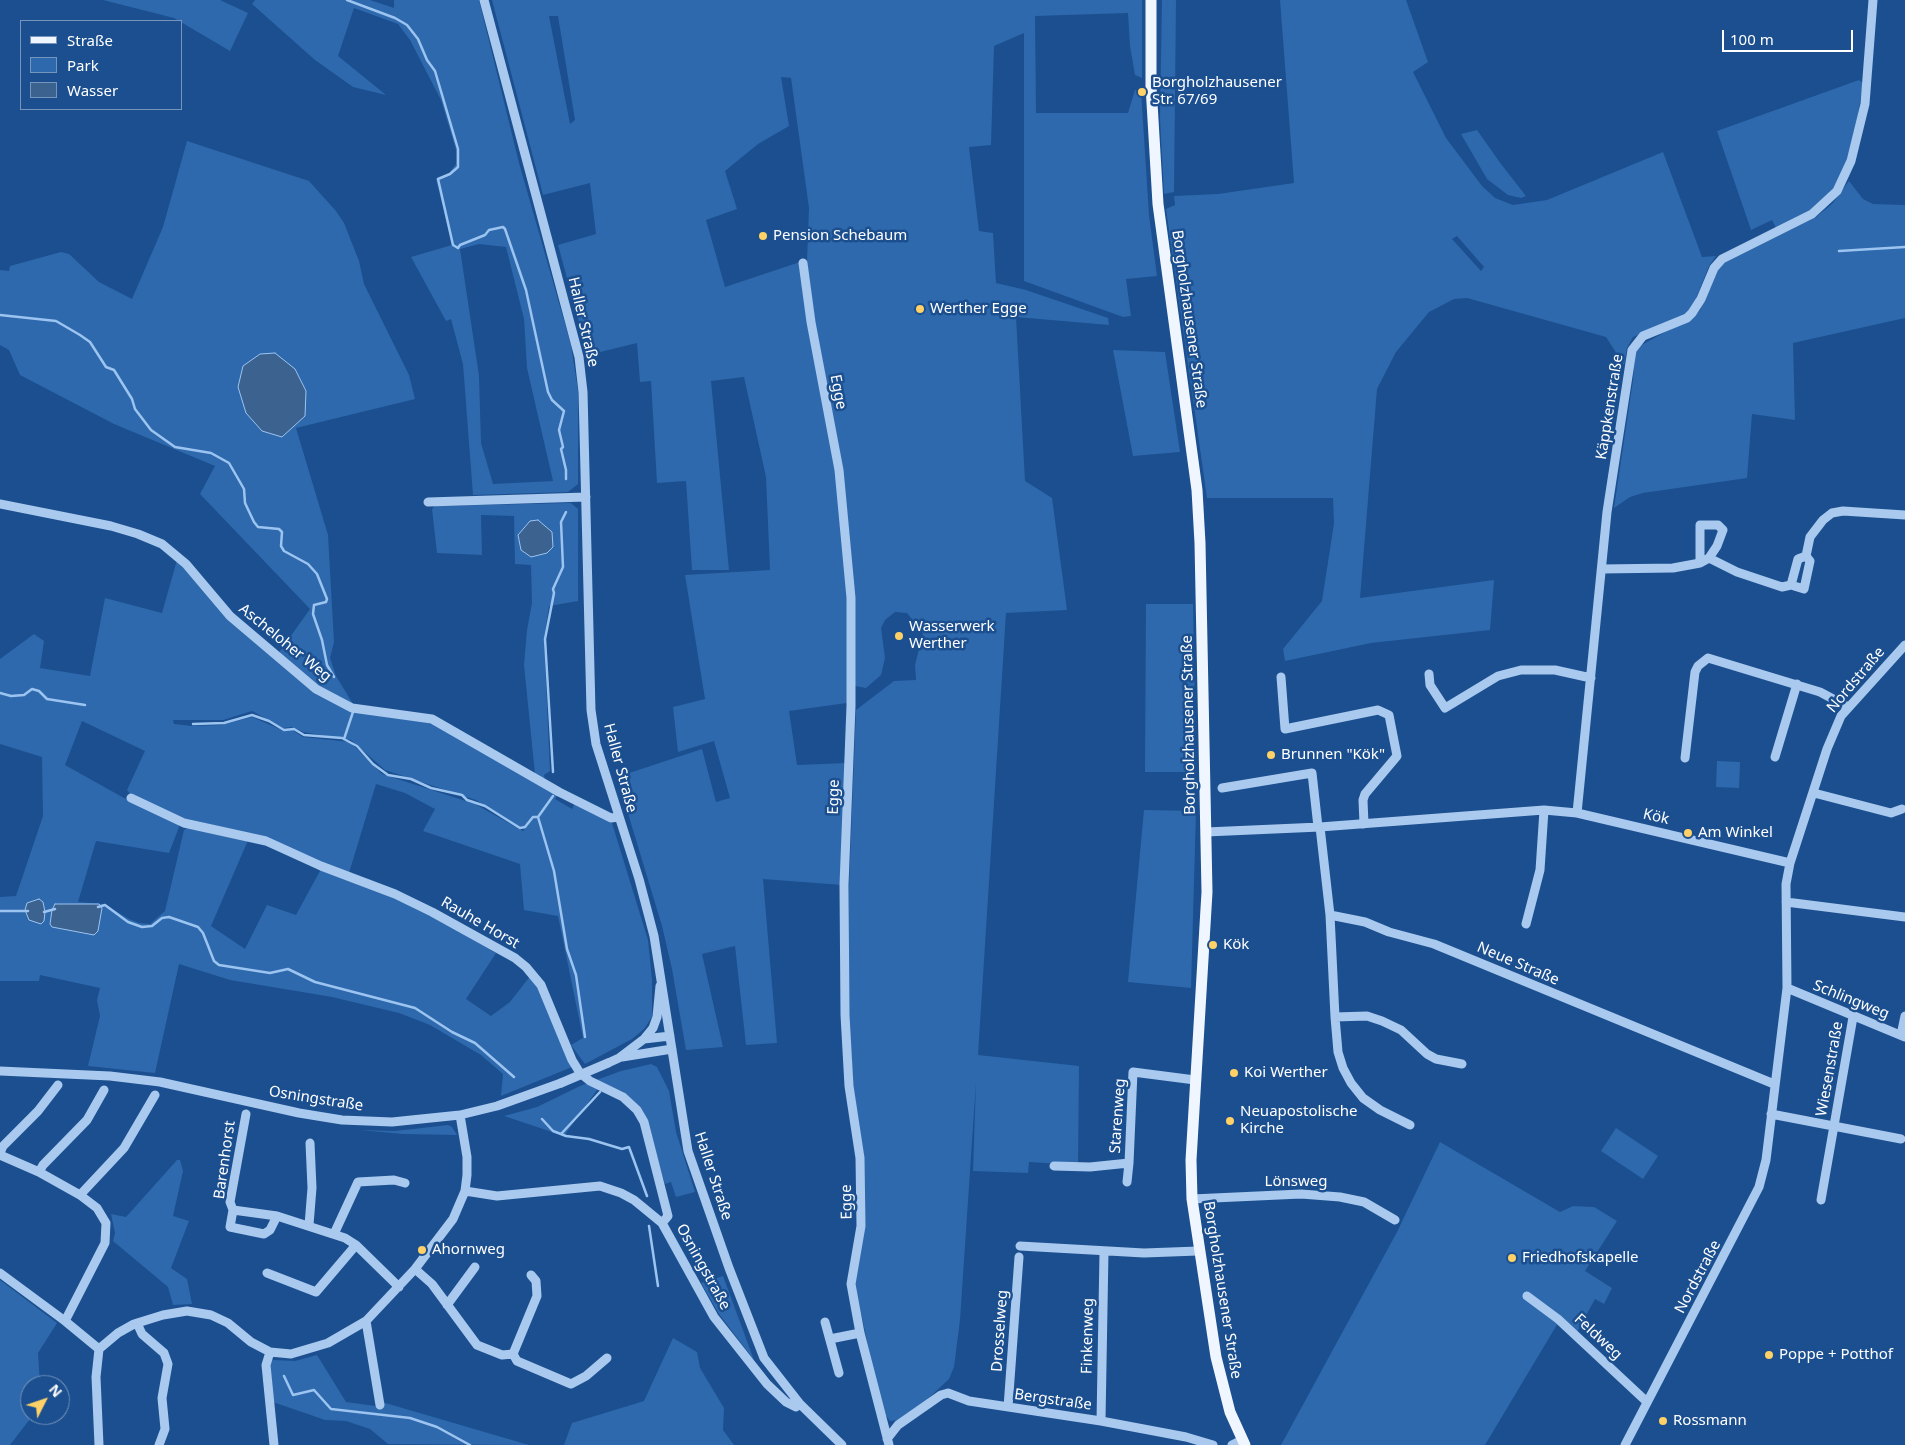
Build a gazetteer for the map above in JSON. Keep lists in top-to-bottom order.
{
  "streets": {
    "main road": ["Borgholzhausener Straße"],
    "street": [
      "Haller Straße",
      "Egge",
      "Käppkenstraße",
      "Ascheloher Weg",
      "Nordstraße",
      "Kök",
      "Rauhe Horst",
      "Neue Straße",
      "Schlingweg",
      "Wiesenstraße",
      "Osningstraße",
      "Starenweg",
      "Barenhorst",
      "Lönsweg",
      "Drosselweg",
      "Finkenweg",
      "Feldweg",
      "Bergstraße"
    ]
  },
  "crossings": [
    ["Borgholzhausener Straße", "Kök"],
    ["Borgholzhausener Straße", "Starenweg"],
    ["Borgholzhausener Straße", "Lönsweg"],
    ["Haller Straße", "Ascheloher Weg"],
    ["Haller Straße", "Osningstraße"],
    ["Egge", "Bergstraße"],
    ["Käppkenstraße", "Kök"],
    ["Nordstraße", "Kök"],
    ["Nordstraße", "Neue Straße"],
    ["Nordstraße", "Schlingweg"],
    ["Nordstraße", "Feldweg"],
    ["Rauhe Horst", "Osningstraße"],
    ["Schlingweg", "Wiesenstraße"],
    ["Drosselweg", "Bergstraße"],
    ["Finkenweg", "Bergstraße"]
  ],
  "places": [
    "Borgholzhausener Str. 67/69",
    "Pension Schebaum",
    "Werther Egge",
    "Wasserwerk Werther",
    "Brunnen \"Kök\"",
    "Am Winkel",
    "Kök",
    "Koi Werther",
    "Neuapostolische Kirche",
    "Ahornweg",
    "Friedhofskapelle",
    "Poppe + Potthof",
    "Rossmann"
  ],
  "legend": ["Straße", "Park", "Wasser"],
  "scale_bar": "100 m",
  "north": "top right"
}
